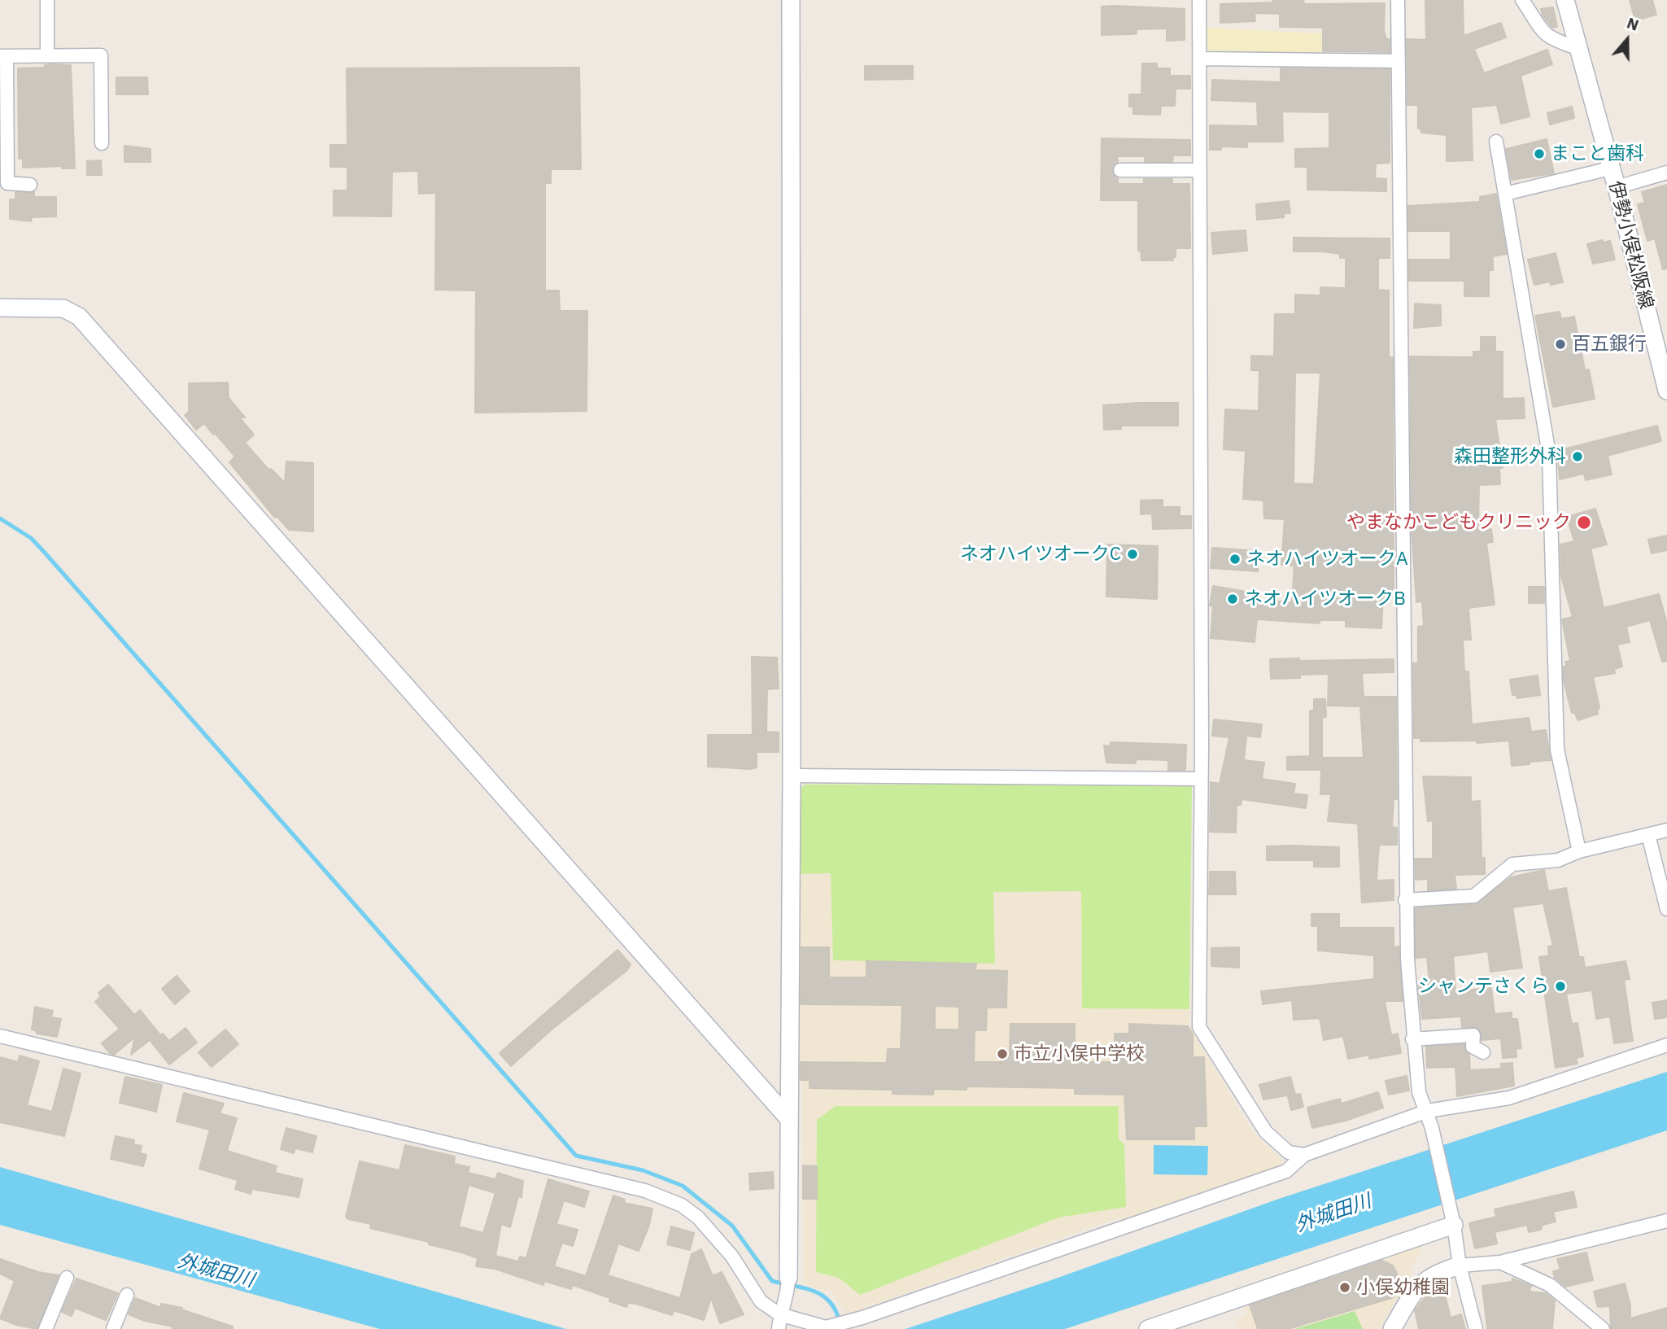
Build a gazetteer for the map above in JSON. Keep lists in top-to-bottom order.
{
  "streets": {
    "street": ["伊勢小俣松阪線"]
  },
  "water": ["外城田川"],
  "places": [
    "まこと歯科",
    "百五銀行",
    "森田整形外科",
    "やまなかこどもクリニック",
    "ネオハイツオークC",
    "ネオハイツオークA",
    "ネオハイツオークB",
    "シャンテさくら",
    "市立小俣中学校",
    "小俣幼稚園"
  ],
  "north": "top"
}
